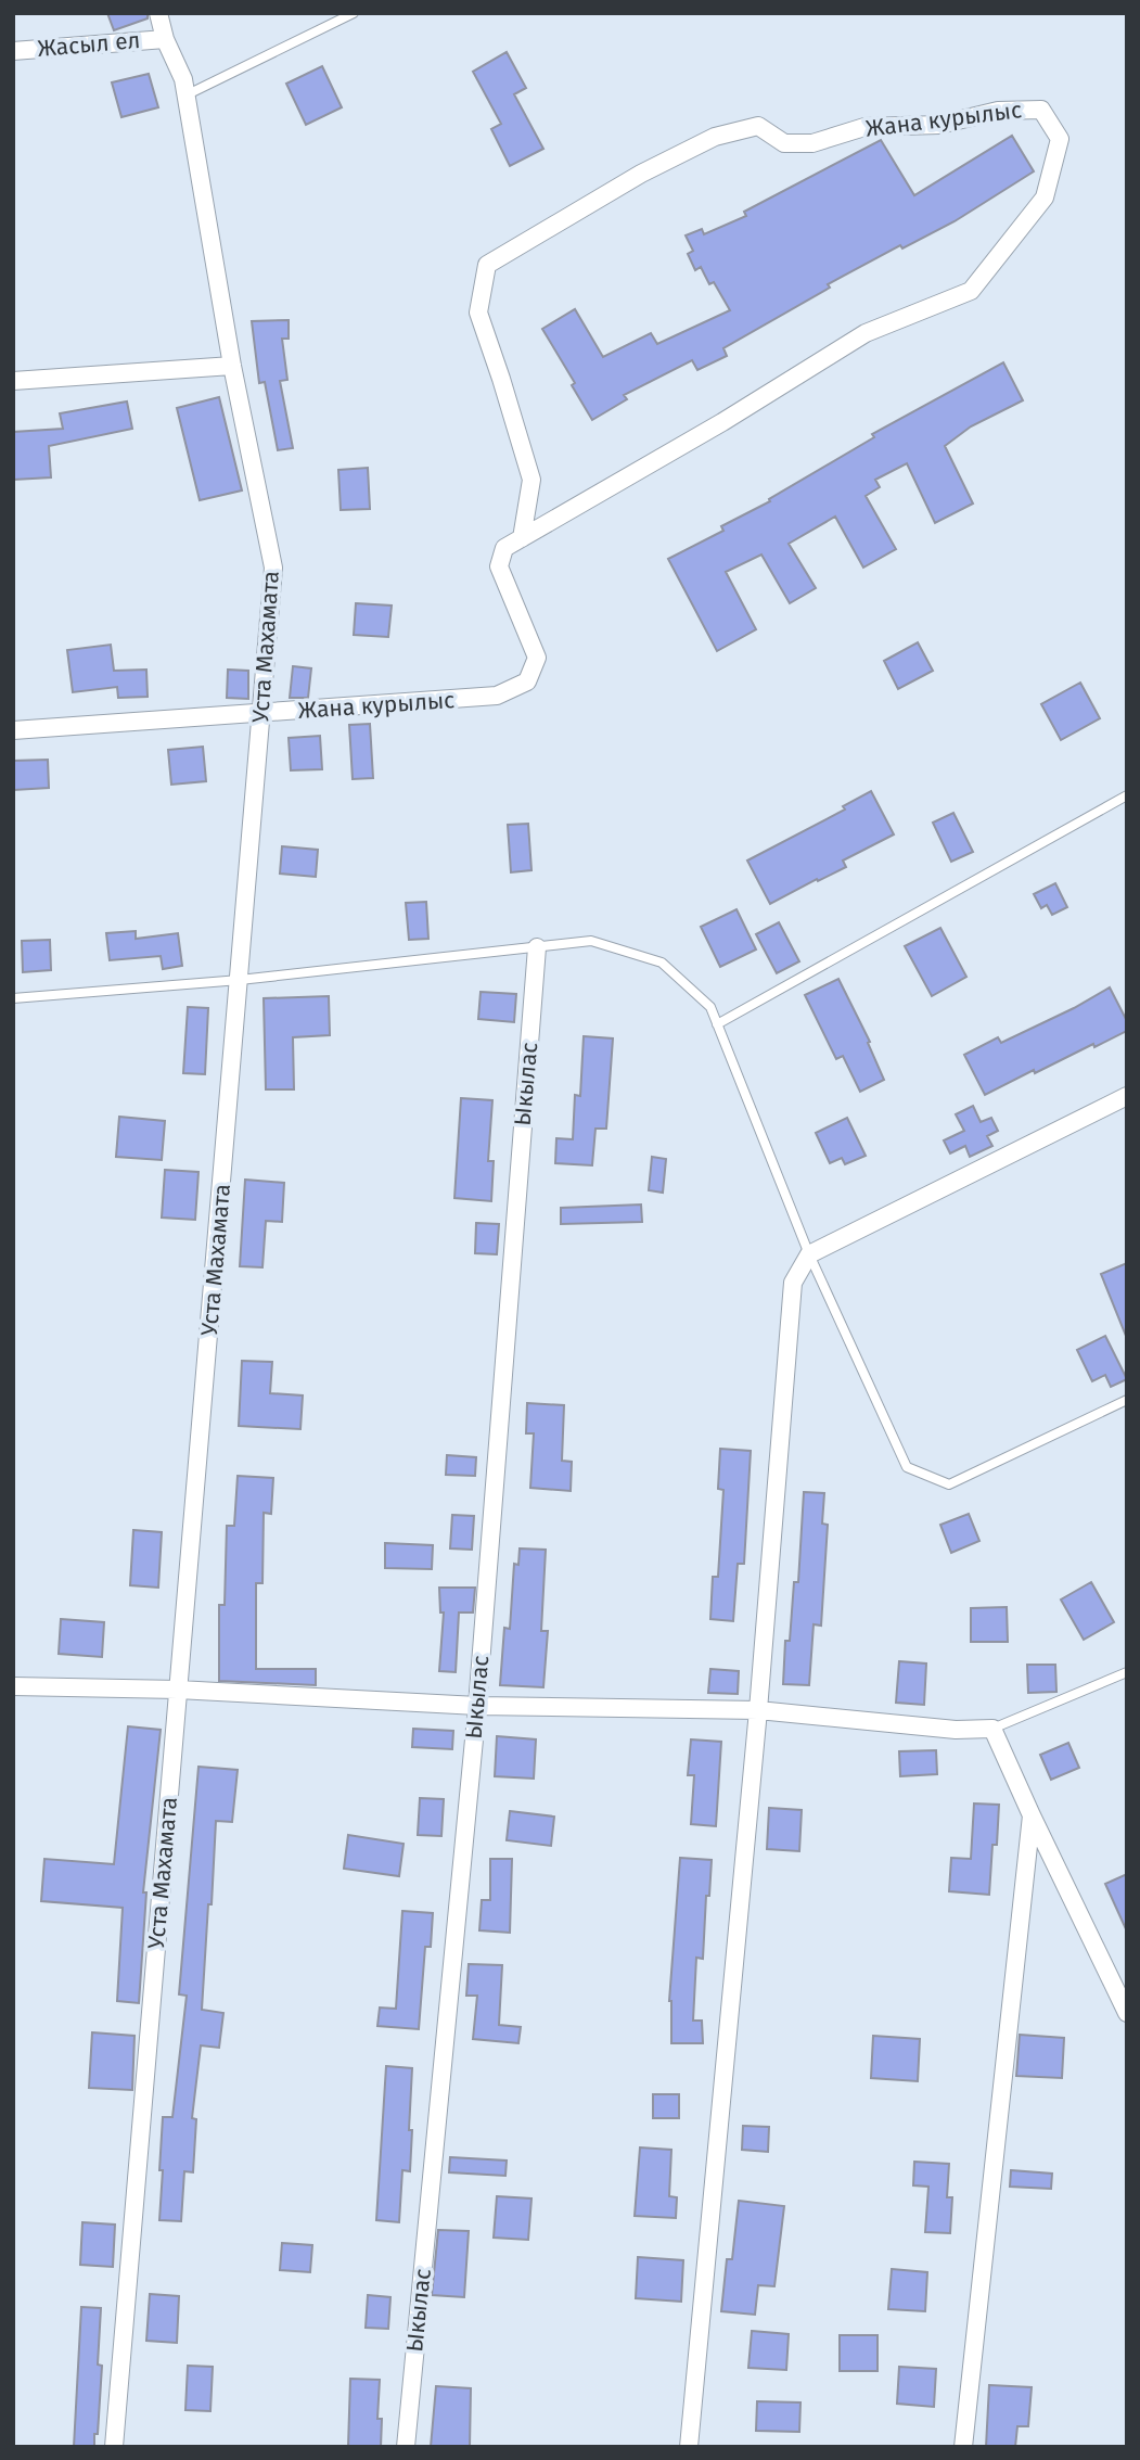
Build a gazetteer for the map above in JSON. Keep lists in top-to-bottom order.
{
  "streets": {
    "street": [
      "Жасыл ел",
      "Жана курылыс",
      "Уста Махамата",
      "Ыкылас"
    ]
  },
  "crossings": [
    ["Жасыл ел", "Уста Махамата"],
    ["Жана курылыс", "Уста Махамата"]
  ]
}
